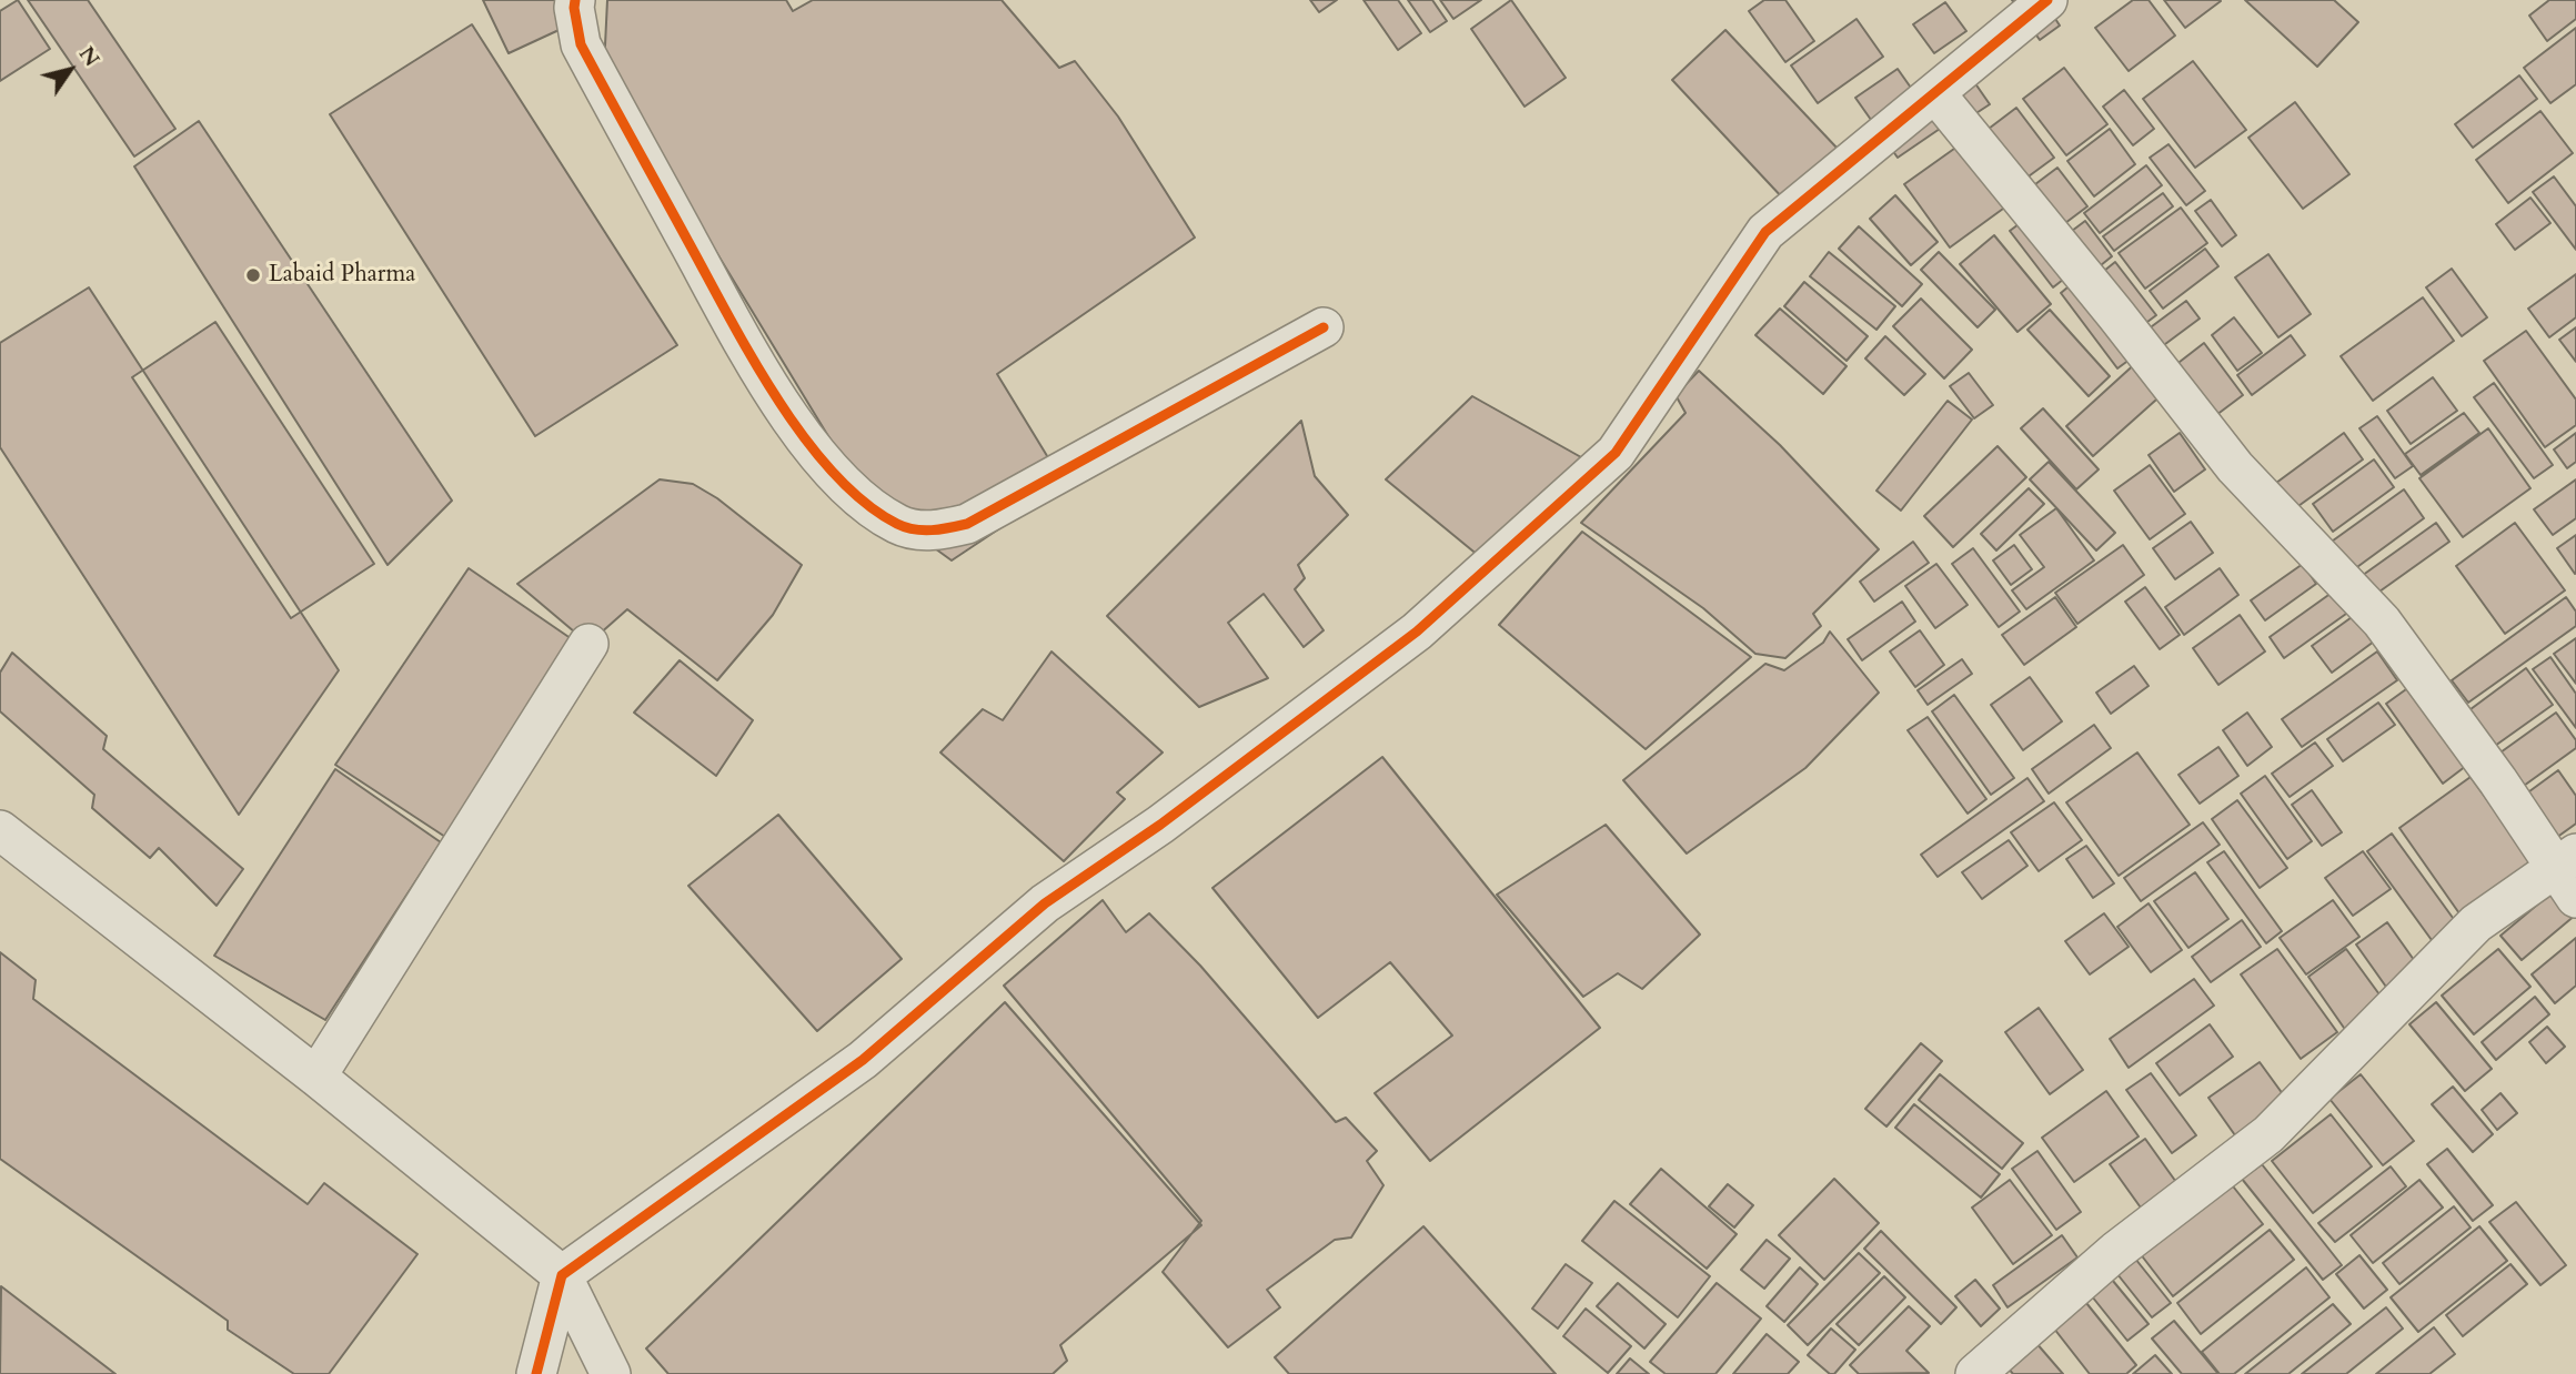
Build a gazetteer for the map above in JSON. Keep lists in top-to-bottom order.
{
  "places": ["Labaid Pharma"],
  "north": "top right"
}
